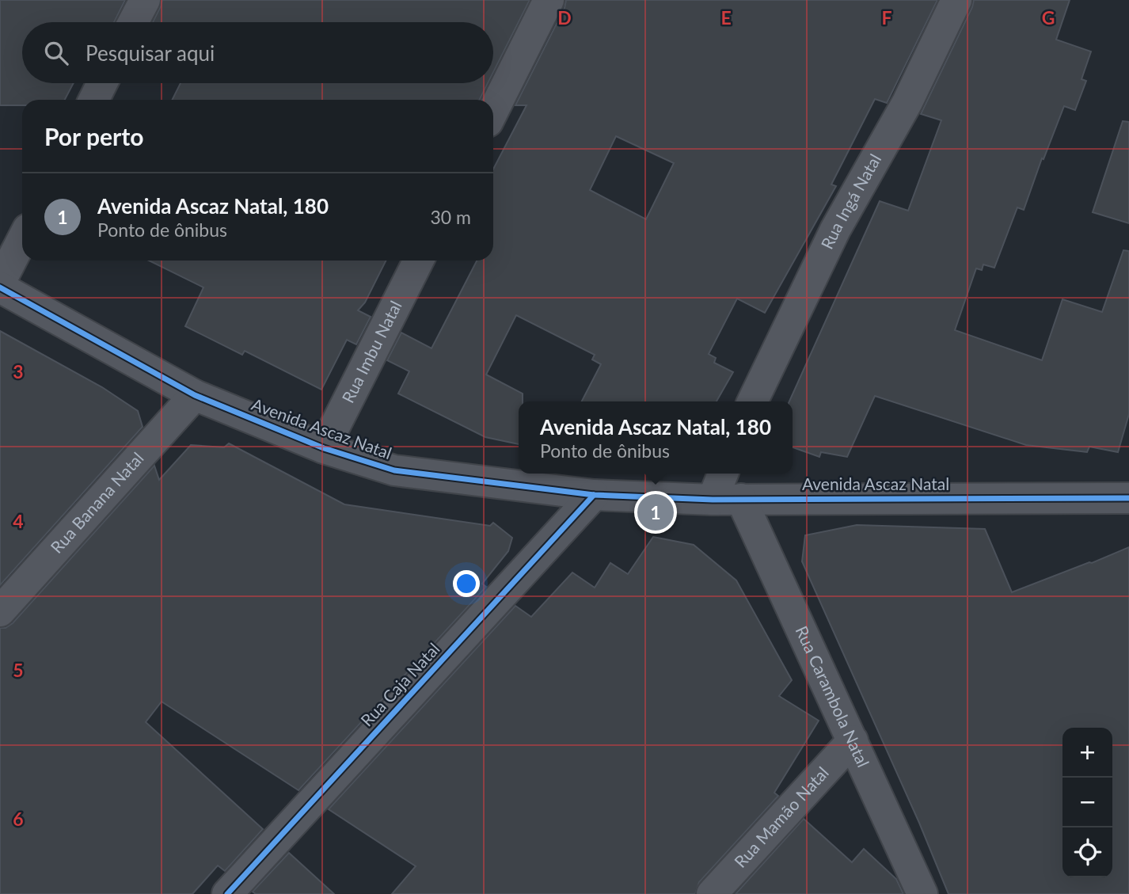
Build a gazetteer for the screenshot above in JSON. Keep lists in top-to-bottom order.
{
  "streets": {
    "street": [
      "Rua Ingá Natal",
      "Rua Imbu Natal",
      "Avenida Ascaz Natal",
      "Rua Banana Natal",
      "Rua Caja Natal",
      "Rua Carambola Natal",
      "Rua Mamão Natal"
    ]
  },
  "crossings": [
    ["Rua Imbu Natal", "Avenida Ascaz Natal"],
    ["Avenida Ascaz Natal", "Rua Banana Natal"],
    ["Avenida Ascaz Natal", "Rua Caja Natal"],
    ["Avenida Ascaz Natal", "Rua Carambola Natal"],
    ["Rua Carambola Natal", "Rua Mamão Natal"]
  ],
  "page": {
    "search": "Pesquisar aqui",
    "heading": "Por perto",
    "list": [
      {
        "mark": "1",
        "name": "Avenida Ascaz Natal, 180",
        "note": "Ponto de ônibus",
        "value": "30 m"
      }
    ],
    "popup": ["Avenida Ascaz Natal, 180", "Ponto de ônibus"],
    "pins": "1",
    "map_buttons": ["+", "−"]
  },
  "grid": {
    "columns": [
      "D",
      "E",
      "F",
      "G"
    ],
    "rows": [
      "3",
      "4",
      "5",
      "6"
    ]
  }
}
